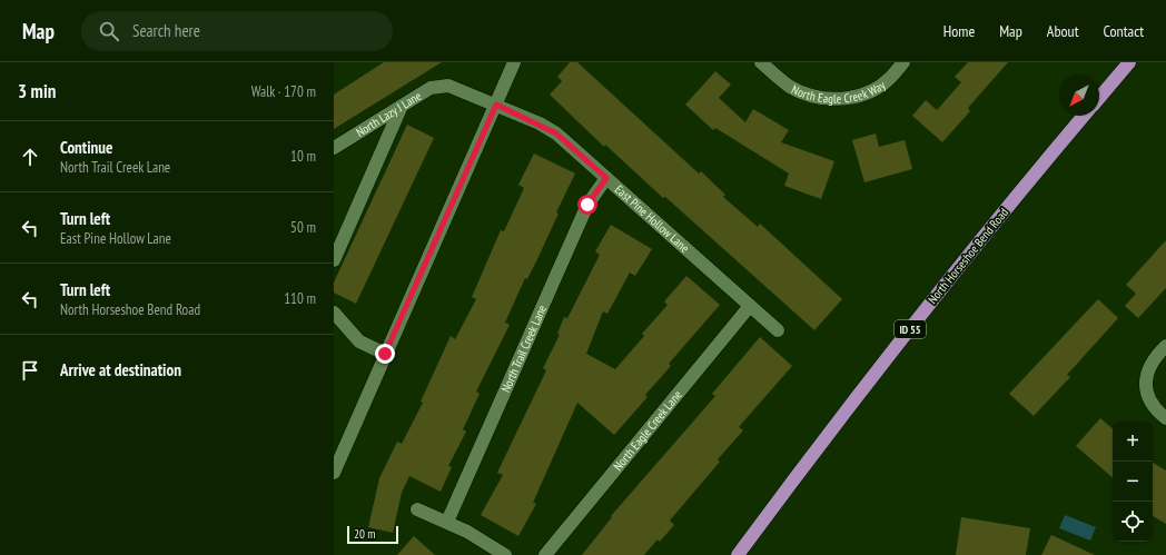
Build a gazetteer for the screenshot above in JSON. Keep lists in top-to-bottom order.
{
  "streets": {
    "highway": ["North Horseshoe Bend Road", "ID 55"],
    "street": [
      "North Eagle Creek Way",
      "North Lazy J Lane",
      "East Pine Hollow Lane",
      "North Trail Creek Lane",
      "North Eagle Creek Lane"
    ]
  },
  "crossings": [
    ["North Lazy J Lane", "East Pine Hollow Lane"],
    ["East Pine Hollow Lane", "North Trail Creek Lane"],
    ["East Pine Hollow Lane", "North Eagle Creek Lane"]
  ],
  "scale_bar": "20 m",
  "north": "bottom left",
  "page": {
    "header": "Map",
    "search": "Search here",
    "nav": [
      "Home",
      "Map",
      "About",
      "Contact"
    ],
    "heading": ["3 min", "Walk · 170 m"],
    "list": [
      ["Continue", "North Trail Creek Lane", "10 m"],
      ["Turn left", "East Pine Hollow Lane", "50 m"],
      ["Turn left", "North Horseshoe Bend Road", "110 m"],
      "Arrive at destination"
    ],
    "map_buttons": ["+", "−"],
    "scale": "20 m"
  }
}
